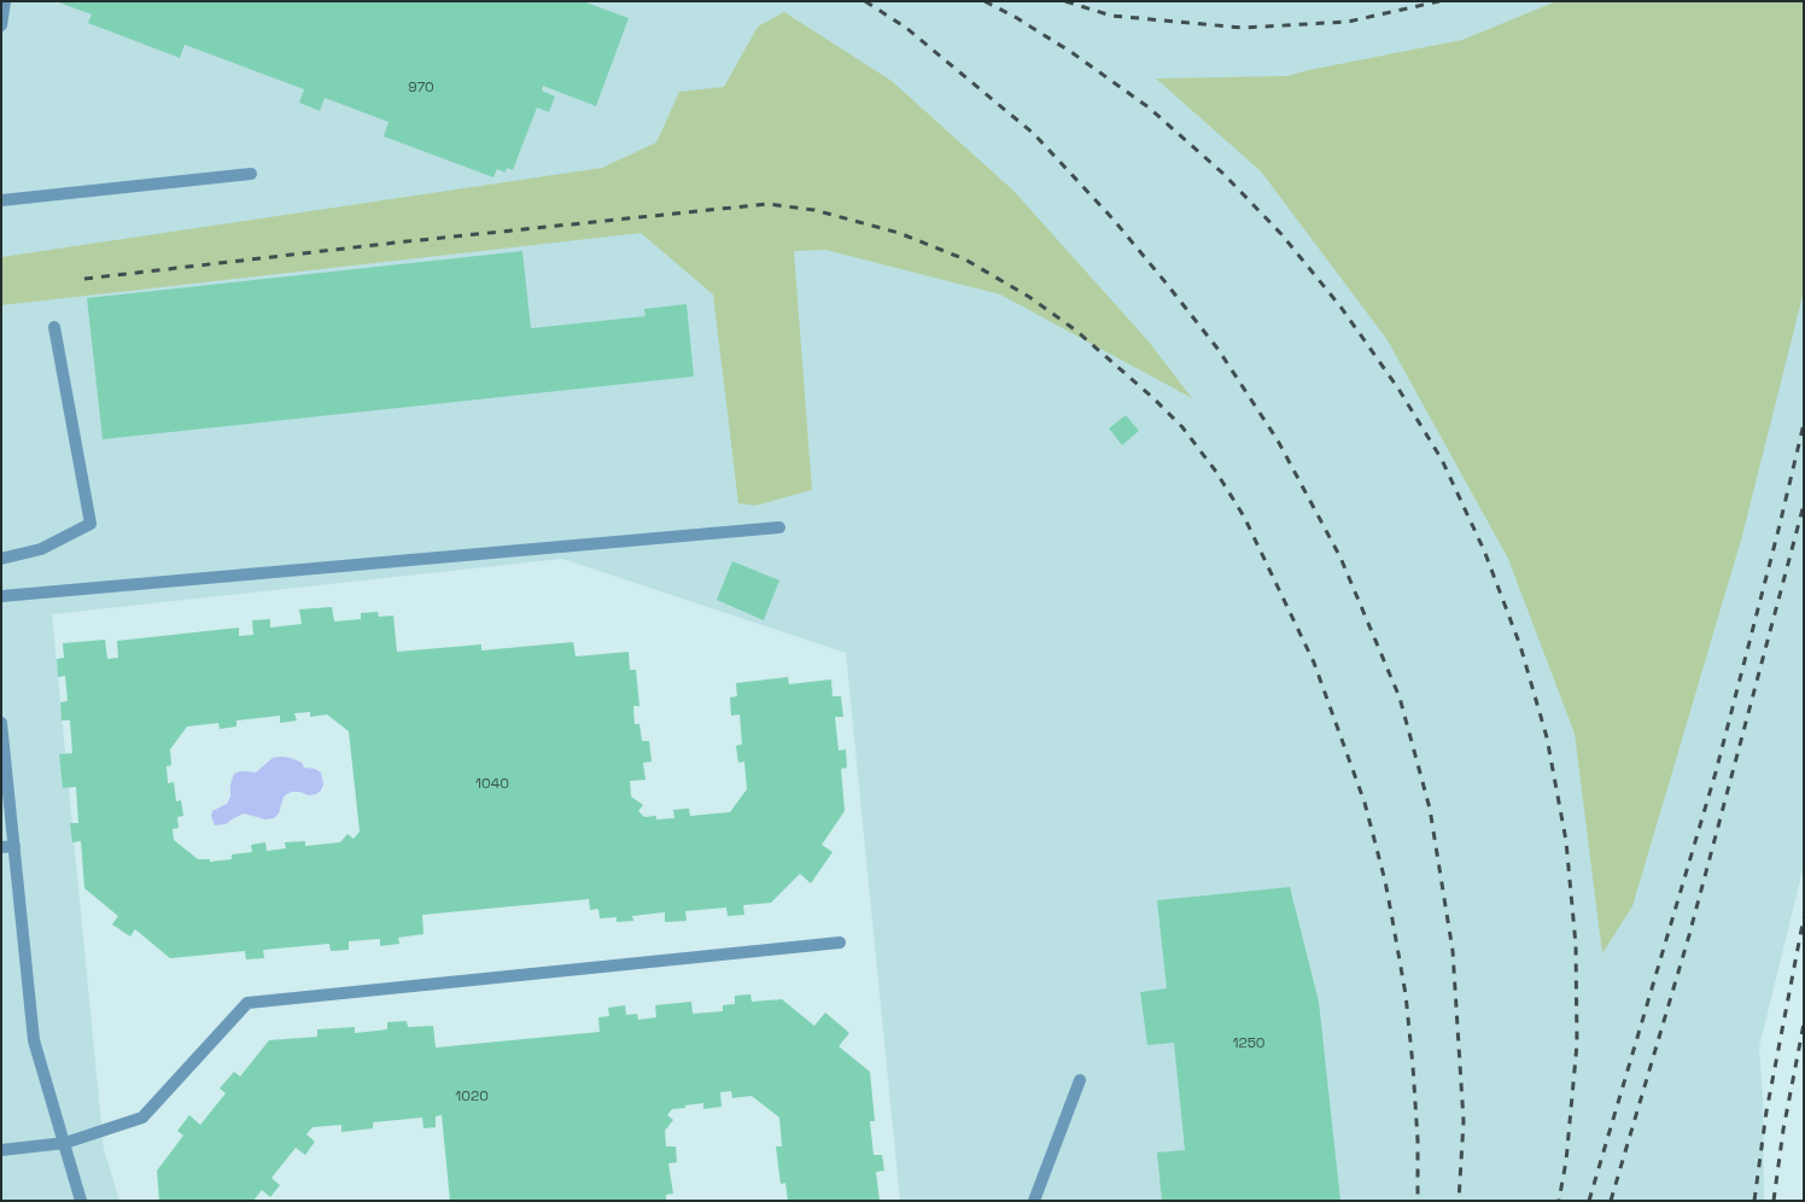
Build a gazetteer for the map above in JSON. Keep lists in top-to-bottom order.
{
  "house_numbers": [
    "970",
    "1040",
    "1250",
    "1020"
  ]
}
